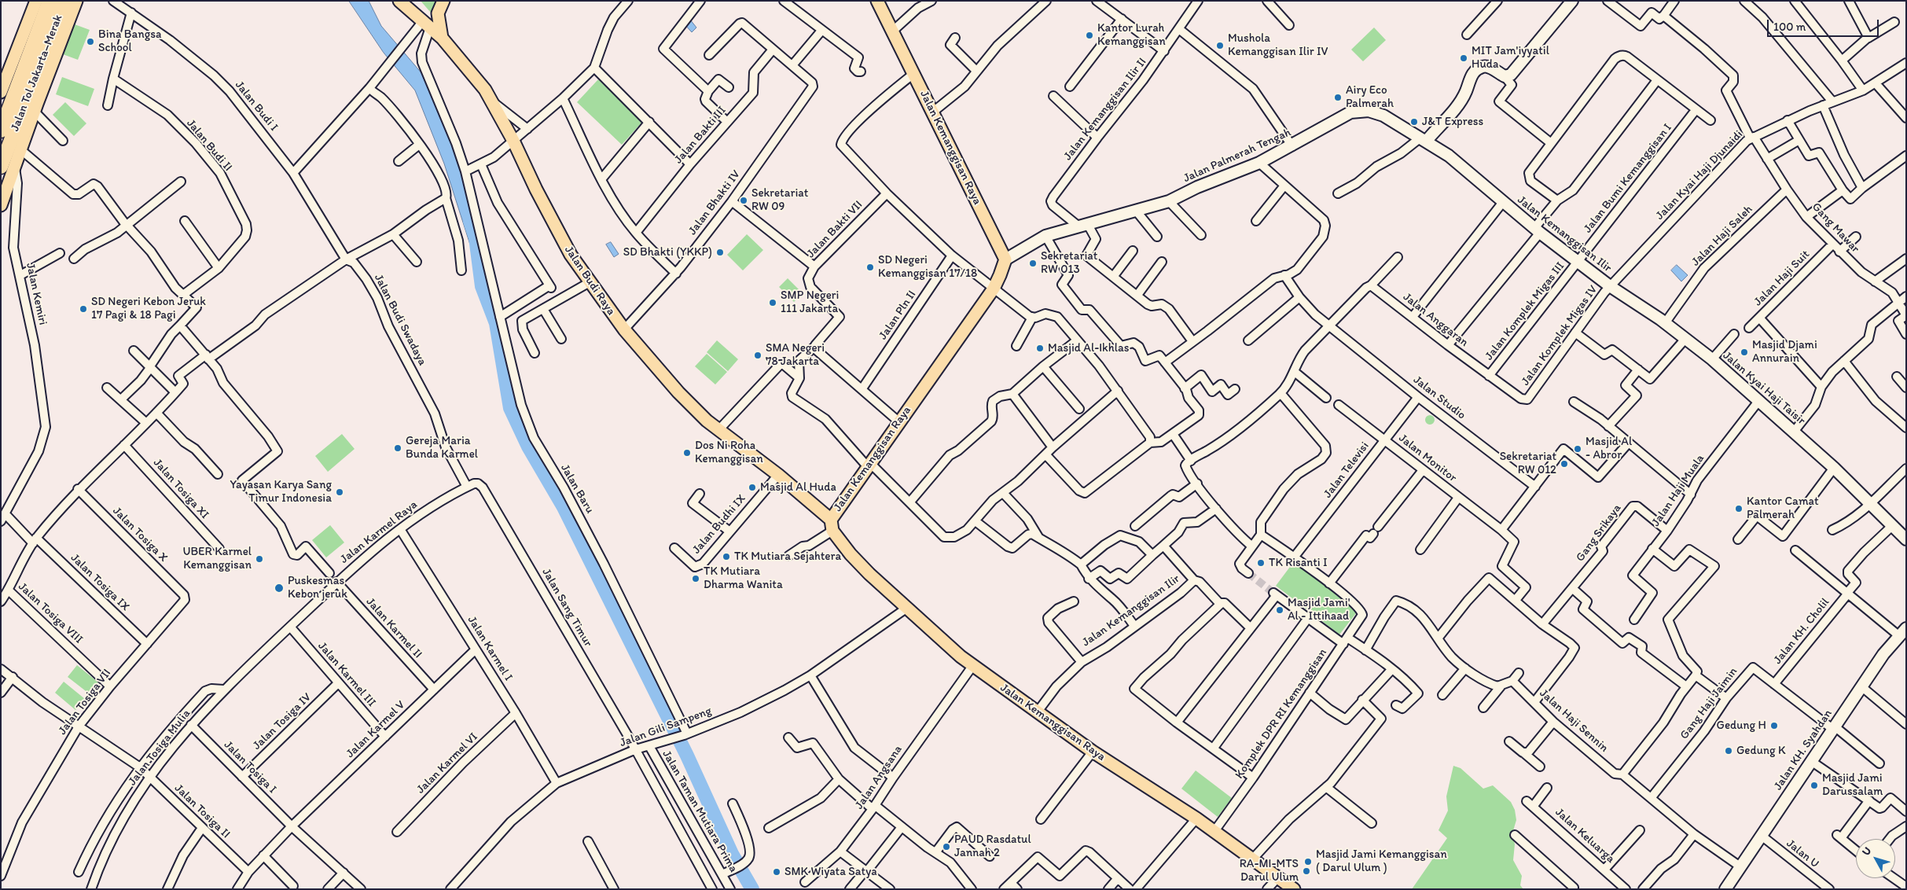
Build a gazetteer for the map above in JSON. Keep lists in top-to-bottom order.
{
  "streets": {
    "highway": ["Jalan Tol Jakarta–Merak"],
    "main road": ["Jalan Kemanggisan Raya", "Jalan Budi Raya"],
    "street": [
      "Jalan Budi I",
      "Jalan Kemanggisan Ilir II",
      "Jalan Bakti III",
      "Jalan Budi II",
      "Jalan Palmerah Tengah",
      "Jalan Kyai Haji Djunaidi",
      "Jalan Bumi Kemanggisan I",
      "Jalan Bhakti IV",
      "Gang Mawar",
      "Jalan Bakti VII",
      "Jalan Kemanggisan Ilir",
      "Jalan Haji Saleh",
      "Jalan Haji Suit",
      "Jalan Kemiri",
      "Jalan Komplek Migas III",
      "Jalan Pln II",
      "Jalan Budi Swadaya",
      "Jalan Anggaran",
      "Jalan Komplek Migas IV",
      "Jalan Kyai Haji Taisir",
      "Jalan Studio",
      "Jalan Monitor",
      "Jalan Televisi",
      "Jalan Tosiga XI",
      "Jalan Baru",
      "Jalan Haji Muala",
      "Jalan Budhi IX",
      "Jalan Karmel Raya",
      "Gang Srikaya",
      "Jalan Tosiga X",
      "Jalan Tosiga IX",
      "Jalan Sang Timur",
      "Jalan Tosiga VIII",
      "Jalan Karmel II",
      "Jalan KH. Cholil",
      "Jalan Karmel I",
      "Jalan Karmel III",
      "Jalan Tosiga VII",
      "Gang Haji Jaimin",
      "Komplek DPR RI Kemanggisan",
      "Jalan Haji Sennin",
      "Jalan Tosiga IV",
      "Jalan Gili Sampeng",
      "Jalan Karmel V",
      "Jalan Tosiga Mulia",
      "Jalan KH. Syahdan",
      "Jalan Karmel VI",
      "Jalan Tosiga I",
      "Jalan Angsana",
      "Jalan Tosiga II",
      "Jalan Taman Mutiara Prima",
      "Jalan Keluarga",
      "Jalan U"
    ]
  },
  "crossings": [
    ["Jalan Tol Jakarta–Merak", "Jalan Kemiri"],
    ["Jalan Budi I", "Jalan Budi Swadaya"],
    ["Jalan Kemanggisan Ilir II", "Jalan Palmerah Tengah"],
    ["Jalan Kemanggisan Raya", "Jalan Palmerah Tengah"],
    ["Jalan Kemanggisan Raya", "Jalan Kemanggisan Ilir"],
    ["Jalan Kemanggisan Raya", "Jalan Budi Raya"],
    ["Jalan Kemanggisan Raya", "Komplek DPR RI Kemanggisan"],
    ["Jalan Kemanggisan Raya", "Jalan Gili Sampeng"],
    ["Jalan Kemanggisan Raya", "Jalan Angsana"],
    ["Jalan Palmerah Tengah", "Jalan Kemanggisan Ilir"],
    ["Jalan Kyai Haji Djunaidi", "Gang Mawar"],
    ["Jalan Kyai Haji Djunaidi", "Jalan Kemanggisan Ilir"],
    ["Jalan Kyai Haji Djunaidi", "Jalan Komplek Migas IV"],
    ["Jalan Kyai Haji Djunaidi", "Jalan Kyai Haji Taisir"],
    ["Jalan Bumi Kemanggisan I", "Jalan Kemanggisan Ilir"],
    ["Jalan Bumi Kemanggisan I", "Jalan Komplek Migas III"],
    ["Jalan Bhakti IV", "Jalan Budi Raya"],
    ["Gang Mawar", "Jalan Haji Saleh"],
    ["Gang Mawar", "Jalan Haji Suit"],
    ["Jalan Kemanggisan Ilir", "Jalan Komplek Migas III"],
    ["Jalan Kemanggisan Ilir", "Jalan Komplek Migas IV"],
    ["Jalan Kemanggisan Ilir", "Jalan Kyai Haji Taisir"],
    ["Jalan Haji Saleh", "Jalan Kyai Haji Taisir"],
    ["Jalan Budi Raya", "Jalan Baru"],
    ["Jalan Budi Raya", "Jalan Budhi IX"],
    ["Jalan Kemiri", "Jalan Tosiga IX"],
    ["Jalan Komplek Migas III", "Jalan Anggaran"],
    ["Jalan Komplek Migas III", "Jalan Komplek Migas IV"],
    ["Jalan Budi Swadaya", "Jalan Karmel Raya"],
    ["Jalan Budi Swadaya", "Jalan Sang Timur"],
    ["Jalan Anggaran", "Jalan Komplek Migas IV"],
    ["Jalan Komplek Migas IV", "Jalan Kyai Haji Taisir"],
    ["Jalan Kyai Haji Taisir", "Jalan Haji Muala"],
    ["Jalan Kyai Haji Taisir", "Jalan KH. Cholil"],
    ["Jalan Studio", "Jalan Televisi"],
    ["Jalan Monitor", "Jalan Televisi"],
    ["Jalan Tosiga XI", "Jalan Tosiga VIII"],
    ["Jalan Baru", "Jalan Gili Sampeng"],
    ["Jalan Haji Muala", "Gang Srikaya"],
    ["Jalan Karmel Raya", "Jalan Sang Timur"],
    ["Jalan Karmel Raya", "Jalan Karmel II"],
    ["Jalan Karmel Raya", "Jalan Karmel I"],
    ["Jalan Karmel Raya", "Jalan Karmel III"],
    ["Jalan Karmel Raya", "Jalan Tosiga Mulia"],
    ["Jalan Tosiga X", "Jalan Tosiga VIII"],
    ["Jalan Tosiga X", "Jalan Tosiga VII"],
    ["Jalan Tosiga IX", "Jalan Tosiga VIII"],
    ["Jalan Tosiga IX", "Jalan Tosiga VII"],
    ["Jalan Sang Timur", "Jalan Gili Sampeng"],
    ["Jalan Tosiga VIII", "Jalan Tosiga VII"],
    ["Jalan Karmel II", "Jalan Karmel V"],
    ["Jalan KH. Cholil", "Gang Haji Jaimin"],
    ["Jalan Karmel I", "Jalan Gili Sampeng"],
    ["Jalan Karmel I", "Jalan Karmel V"],
    ["Jalan Karmel I", "Jalan Karmel VI"],
    ["Jalan Karmel III", "Jalan Tosiga IV"],
    ["Jalan Karmel III", "Jalan Karmel V"],
    ["Jalan Karmel III", "Jalan Tosiga Mulia"],
    ["Jalan Tosiga VII", "Jalan Tosiga II"],
    ["Gang Haji Jaimin", "Jalan Haji Sennin"],
    ["Gang Haji Jaimin", "Jalan KH. Syahdan"],
    ["Jalan Haji Sennin", "Jalan KH. Syahdan"],
    ["Jalan Tosiga IV", "Jalan Tosiga I"],
    ["Jalan Gili Sampeng", "Jalan Taman Mutiara Prima"],
    ["Jalan Karmel V", "Jalan Tosiga I"],
    ["Jalan Karmel V", "Jalan Tosiga II"],
    ["Jalan Tosiga Mulia", "Jalan Tosiga I"],
    ["Jalan Tosiga Mulia", "Jalan Tosiga II"],
    ["Jalan KH. Syahdan", "Jalan U"]
  ],
  "places": [
    "Kantor Lurah Kemanggisan",
    "Bina Bangsa School",
    "Mushola Kemanggisan Ilir IV",
    "MIT Jam'iyyatil Huda",
    "Airy Eco Palmerah",
    "J&T Express",
    "Sekretariat RW 09",
    "SD Bhakti (YKKP)",
    "Sekretariat RW 013",
    "SD Negeri Kemanggisan 17/18",
    "SMP Negeri 111 Jakarta",
    "SD Negeri Kebon Jeruk 17 Pagi & 18 Pagi",
    "Masjid Al-Ikhlas",
    "Masjid Djami Annurain",
    "SMA Negeri 78 Jakarta",
    "Gereja Maria Bunda Karmel",
    "Masjid Al - Abror",
    "Dos Ni Roha Kemanggisan",
    "Sekretariat RW 012",
    "Masjid Al Huda",
    "Yayasan Karya Sang Timur Indonesia",
    "Kantor Camat Palmerah",
    "TK Mutiara Sejahtera",
    "UBER Karmel Kemanggisan",
    "TK Risanti I",
    "TK Mutiara Dharma Wanita",
    "Puskesmas Kebon jeruk",
    "Masjid Jami' Al - Ittihaad",
    "Gedung H",
    "Gedung K",
    "Masjid Jami Darussalam",
    "PAUD Rasdatul Jannah 2",
    "Masjid Jami Kemanggisan ( Darul Ulum )",
    "RA-MI-MTS Darul Ulum",
    "SMK Wiyata Satya"
  ],
  "scale_bar": "100 m",
  "north": "top left"
}
